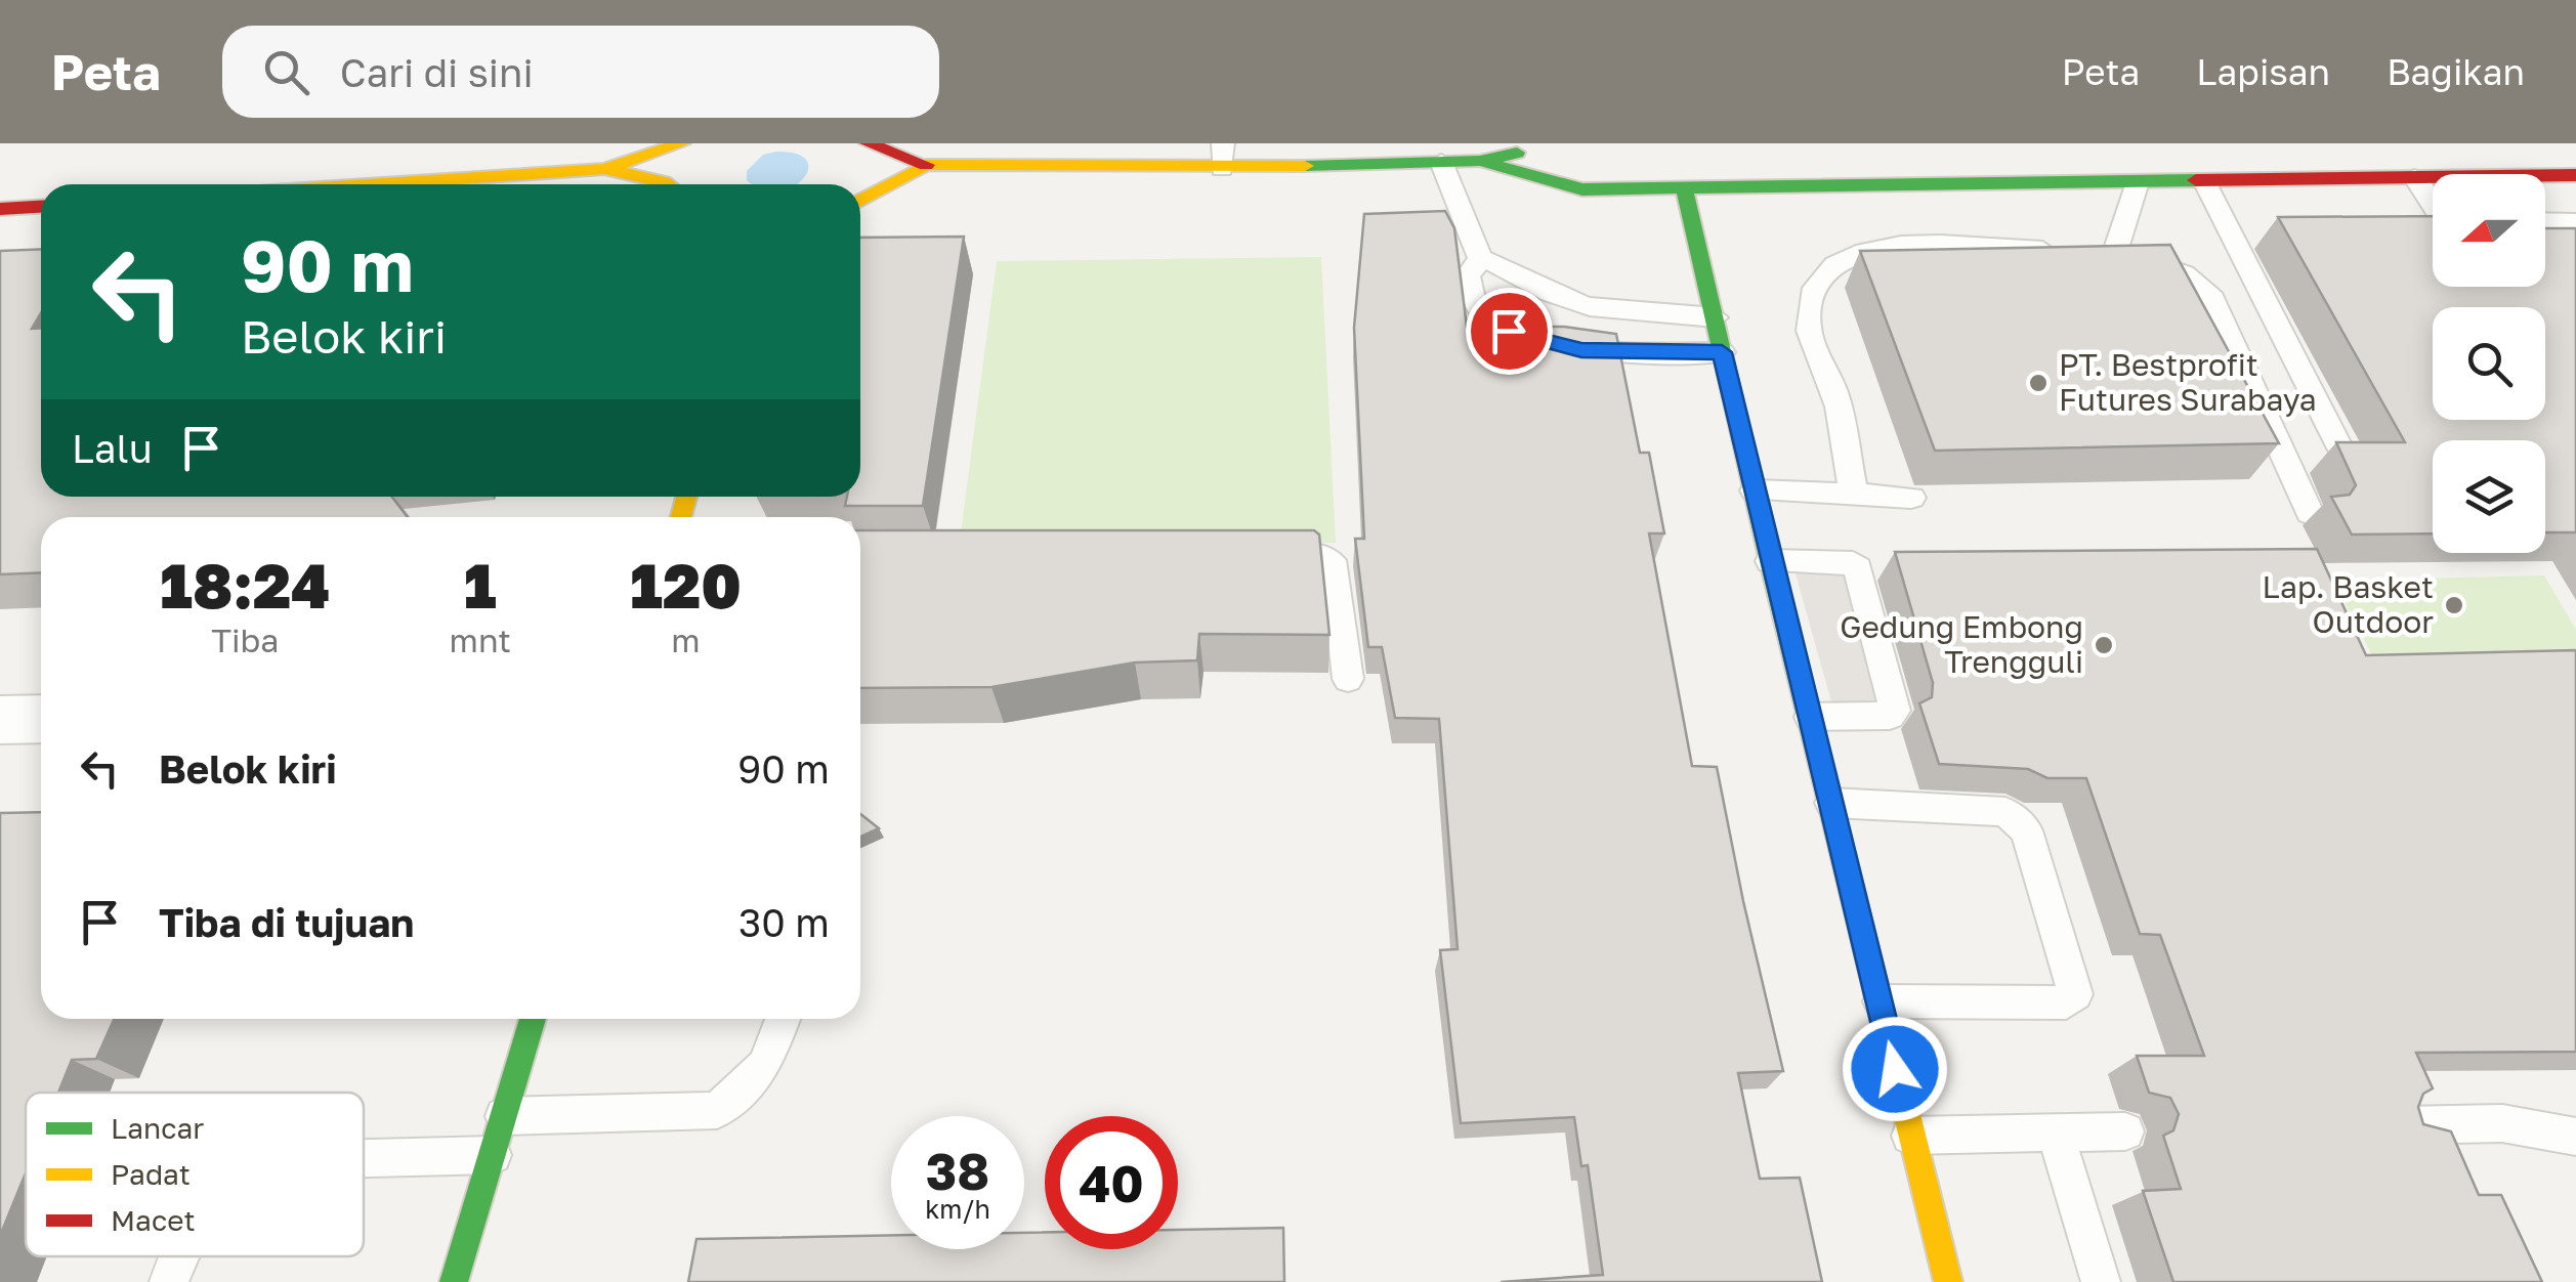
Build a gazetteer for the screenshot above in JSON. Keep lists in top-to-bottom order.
{
  "places": ["PT. Bestprofit Futures Surabaya", "Lap. Basket Outdoor", "Gedung Embong Trengguli"],
  "legend": ["Lancar", "Padat", "Macet"],
  "north": "left",
  "page": {
    "header": "Peta",
    "search": "Cari di sini",
    "nav": ["Peta", "Lapisan", "Bagikan"],
    "turn": ["90 m", "Belok kiri"],
    "then": "Lalu",
    "eta": [
      "18:24",
      "Tiba",
      "1",
      "mnt",
      "120",
      "m"
    ],
    "list": [
      {
        "name": "Belok kiri",
        "value": "90 m"
      },
      {
        "name": "Tiba di tujuan",
        "value": "30 m"
      }
    ],
    "speed": "38 km/h",
    "limit": "40"
  }
}
